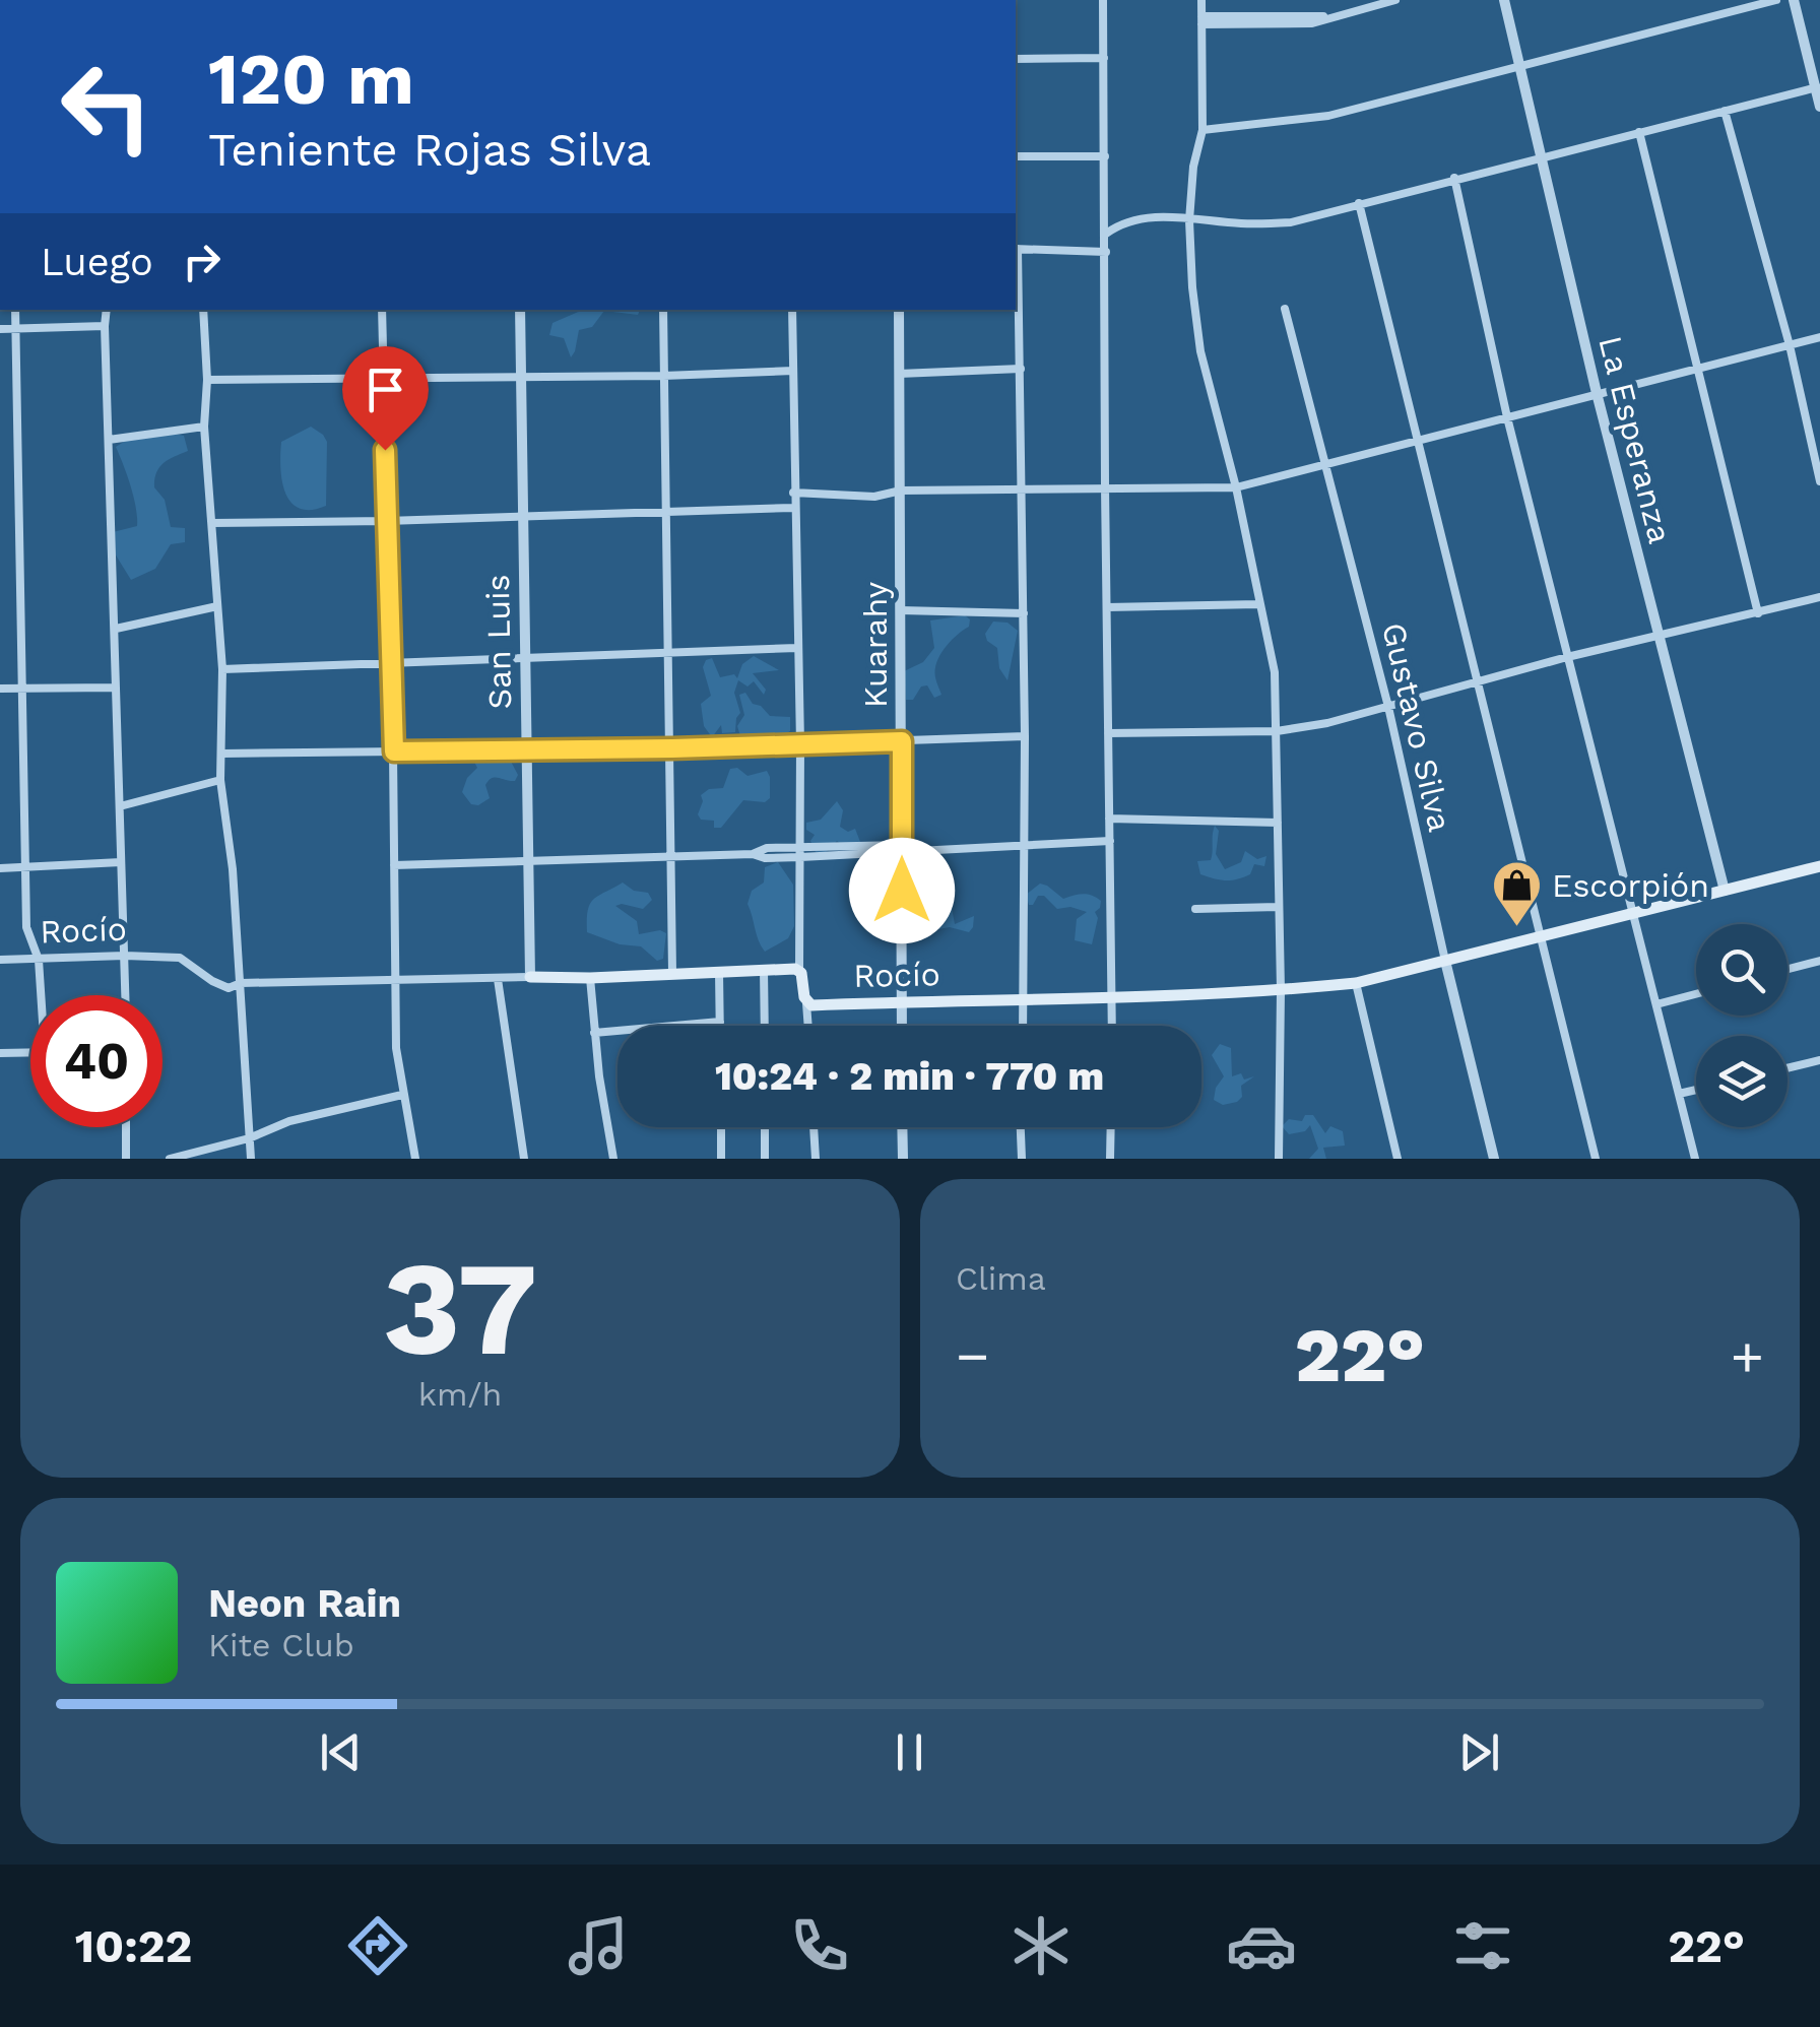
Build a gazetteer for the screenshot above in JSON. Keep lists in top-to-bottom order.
{
  "streets": {
    "main road": ["Rocío"],
    "street": [
      "La Esperanza",
      "San Luis",
      "Kuarahy",
      "Gustavo Silva"
    ]
  },
  "crossings": [
    ["La Esperanza", "Rocío"],
    ["San Luis", "Rocío"],
    ["Kuarahy", "Rocío"],
    ["Gustavo Silva", "Rocío"]
  ],
  "places": {
    "shop": ["Escorpión"]
  },
  "page": {
    "turn": ["120 m", "Teniente Rojas Silva"],
    "then": "Luego",
    "limit": "40",
    "trip": "10:24 · 2 min · 770 m",
    "tile": [
      ["37", "km/h"],
      "Clima"
    ],
    "heat": ["−", "22°", "+"],
    "song": ["Neon Rain", "Kite Club"],
    "tabs": ["10:22", "22°"]
  }
}
